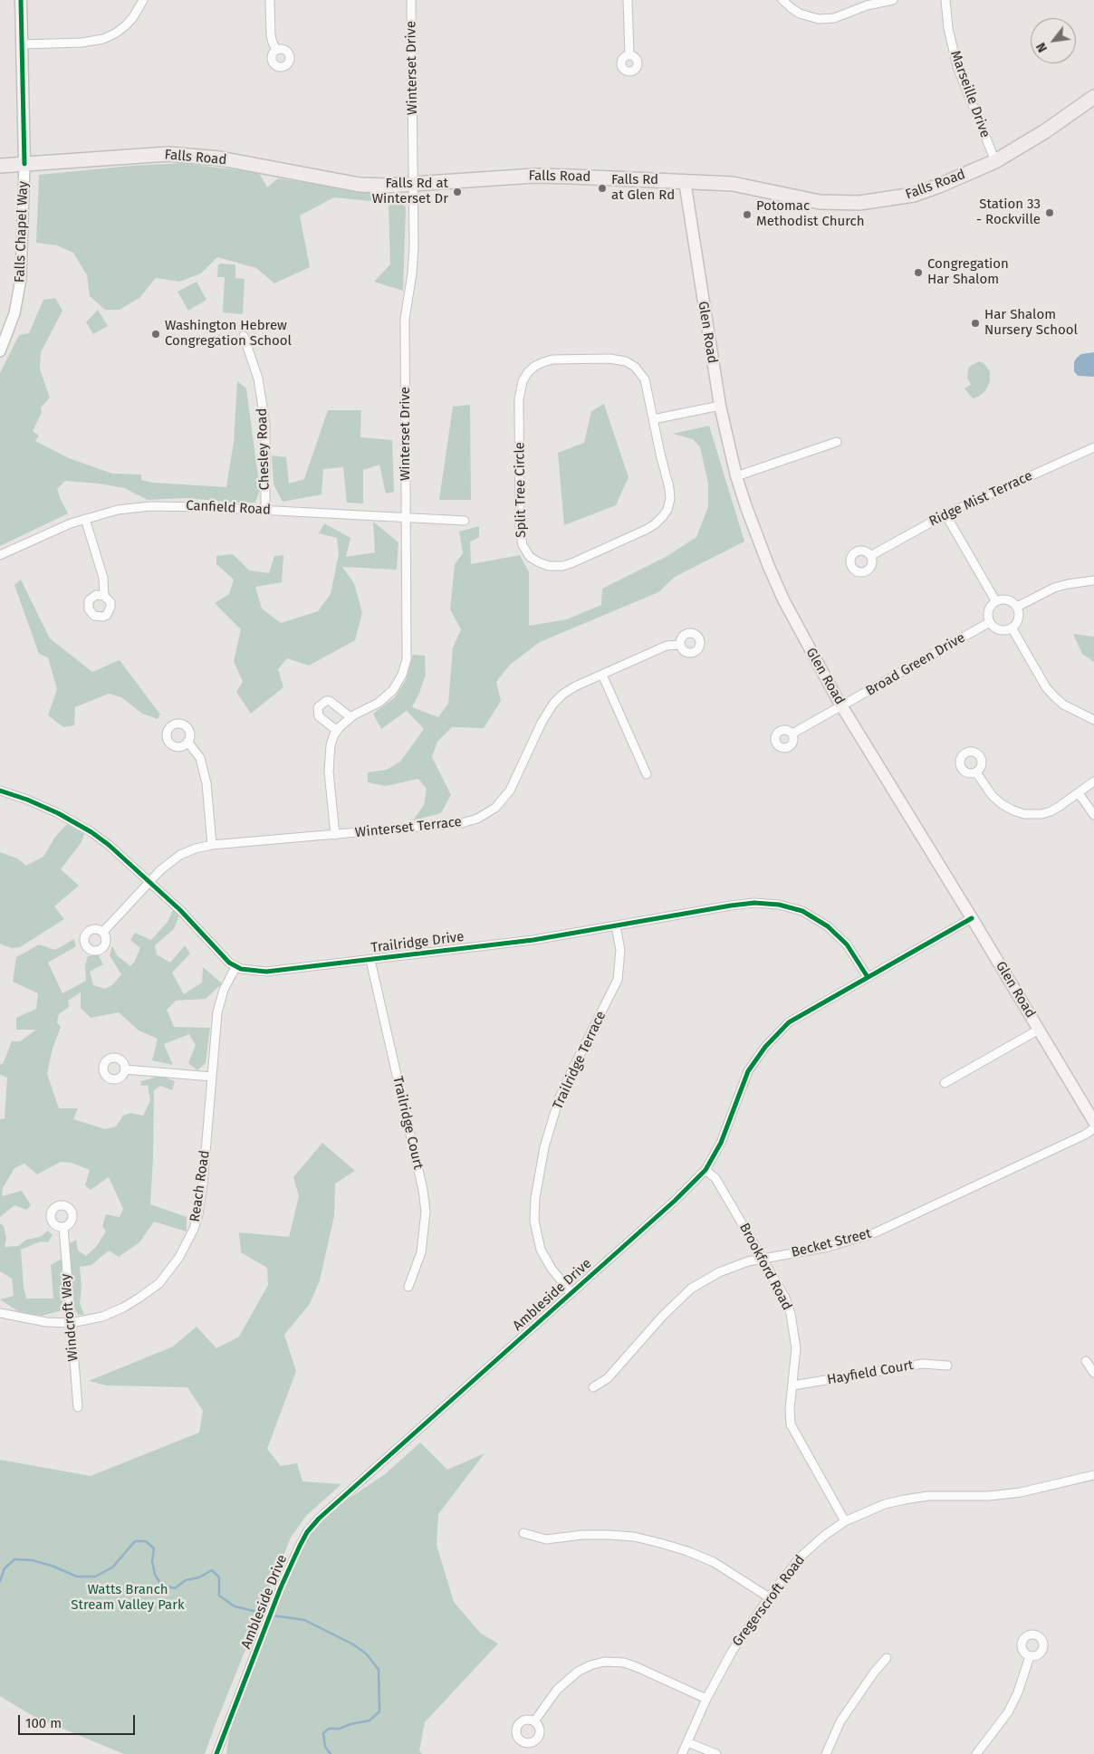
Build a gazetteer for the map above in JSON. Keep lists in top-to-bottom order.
{
  "streets": {
    "main road": ["Falls Road", "Glen Road"],
    "street": [
      "Winterset Drive",
      "Marseille Drive",
      "Falls Chapel Way",
      "Chesley Road",
      "Split Tree Circle",
      "Ridge Mist Terrace",
      "Canfield Road",
      "Broad Green Drive",
      "Winterset Terrace",
      "Trailridge Drive",
      "Trailridge Terrace",
      "Trailridge Court",
      "Reach Road",
      "Becket Street",
      "Brookford Road",
      "Ambleside Drive",
      "Windcroft Way",
      "Hayfield Court",
      "Gregerscroft Road"
    ]
  },
  "crossings": [
    ["Winterset Drive", "Falls Road"],
    ["Winterset Drive", "Canfield Road"],
    ["Winterset Drive", "Winterset Terrace"],
    ["Marseille Drive", "Falls Road"],
    ["Falls Road", "Falls Chapel Way"],
    ["Falls Road", "Glen Road"],
    ["Glen Road", "Broad Green Drive"],
    ["Glen Road", "Ambleside Drive"],
    ["Chesley Road", "Canfield Road"],
    ["Trailridge Drive", "Trailridge Terrace"],
    ["Trailridge Drive", "Trailridge Court"],
    ["Trailridge Drive", "Reach Road"],
    ["Trailridge Drive", "Ambleside Drive"],
    ["Trailridge Terrace", "Ambleside Drive"],
    ["Reach Road", "Windcroft Way"],
    ["Becket Street", "Brookford Road"],
    ["Brookford Road", "Ambleside Drive"],
    ["Brookford Road", "Hayfield Court"],
    ["Brookford Road", "Gregerscroft Road"]
  ],
  "parks": ["Watts Branch Stream Valley Park"],
  "places": [
    "Falls Rd at Glen Rd",
    "Falls Rd at Winterset Dr",
    "Station 33 - Rockville",
    "Potomac Methodist Church",
    "Congregation Har Shalom",
    "Har Shalom Nursery School",
    "Washington Hebrew Congregation School"
  ],
  "scale_bar": "100 m",
  "north": "bottom left"
}
